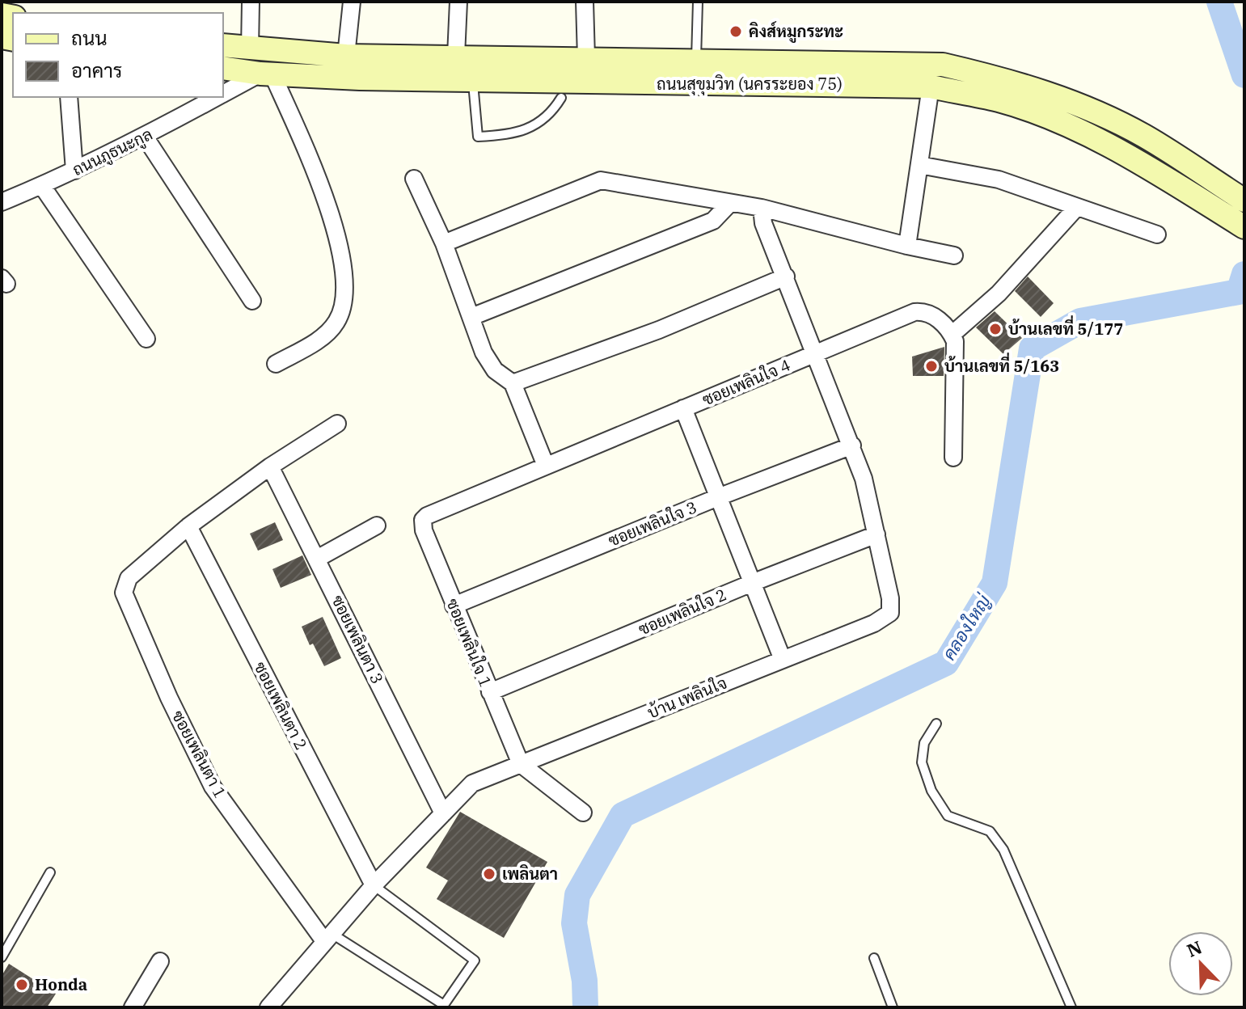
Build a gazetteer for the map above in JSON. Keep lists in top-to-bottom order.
{
  "streets": {
    "street": [
      "ถนนสุขุมวิท (นครระยอง 75)",
      "ถนนภูธนะกูล",
      "ซอยเพลินใจ 4",
      "ซอยเพลินใจ 3",
      "ซอยเพลินใจ 2",
      "ซอยเพลินตา 3",
      "ซอยเพลินใจ 1",
      "บ้าน เพลินใจ",
      "ซอยเพลินตา 2",
      "ซอยเพลินตา 1"
    ]
  },
  "crossings": [
    ["ถนนสุขุมวิท (นครระยอง 75)", "ถนนภูธนะกูล"],
    ["ซอยเพลินใจ 4", "ซอยเพลินใจ 1"],
    ["ซอยเพลินใจ 3", "ซอยเพลินใจ 1"],
    ["ซอยเพลินใจ 2", "ซอยเพลินใจ 1"],
    ["ซอยเพลินใจ 2", "บ้าน เพลินใจ"],
    ["ซอยเพลินตา 3", "บ้าน เพลินใจ"],
    ["ซอยเพลินใจ 1", "บ้าน เพลินใจ"],
    ["บ้าน เพลินใจ", "ซอยเพลินตา 2"],
    ["บ้าน เพลินใจ", "ซอยเพลินตา 1"],
    ["ซอยเพลินตา 2", "ซอยเพลินตา 1"]
  ],
  "water": ["คลองใหญ่"],
  "places": [
    "คิงส์หมูกระทะ",
    "บ้านเลขที่ 5/177",
    "บ้านเลขที่ 5/163",
    "เพลินตา",
    "Honda"
  ],
  "legend": ["ถนน", "อาคาร"],
  "north": "top left"
}
